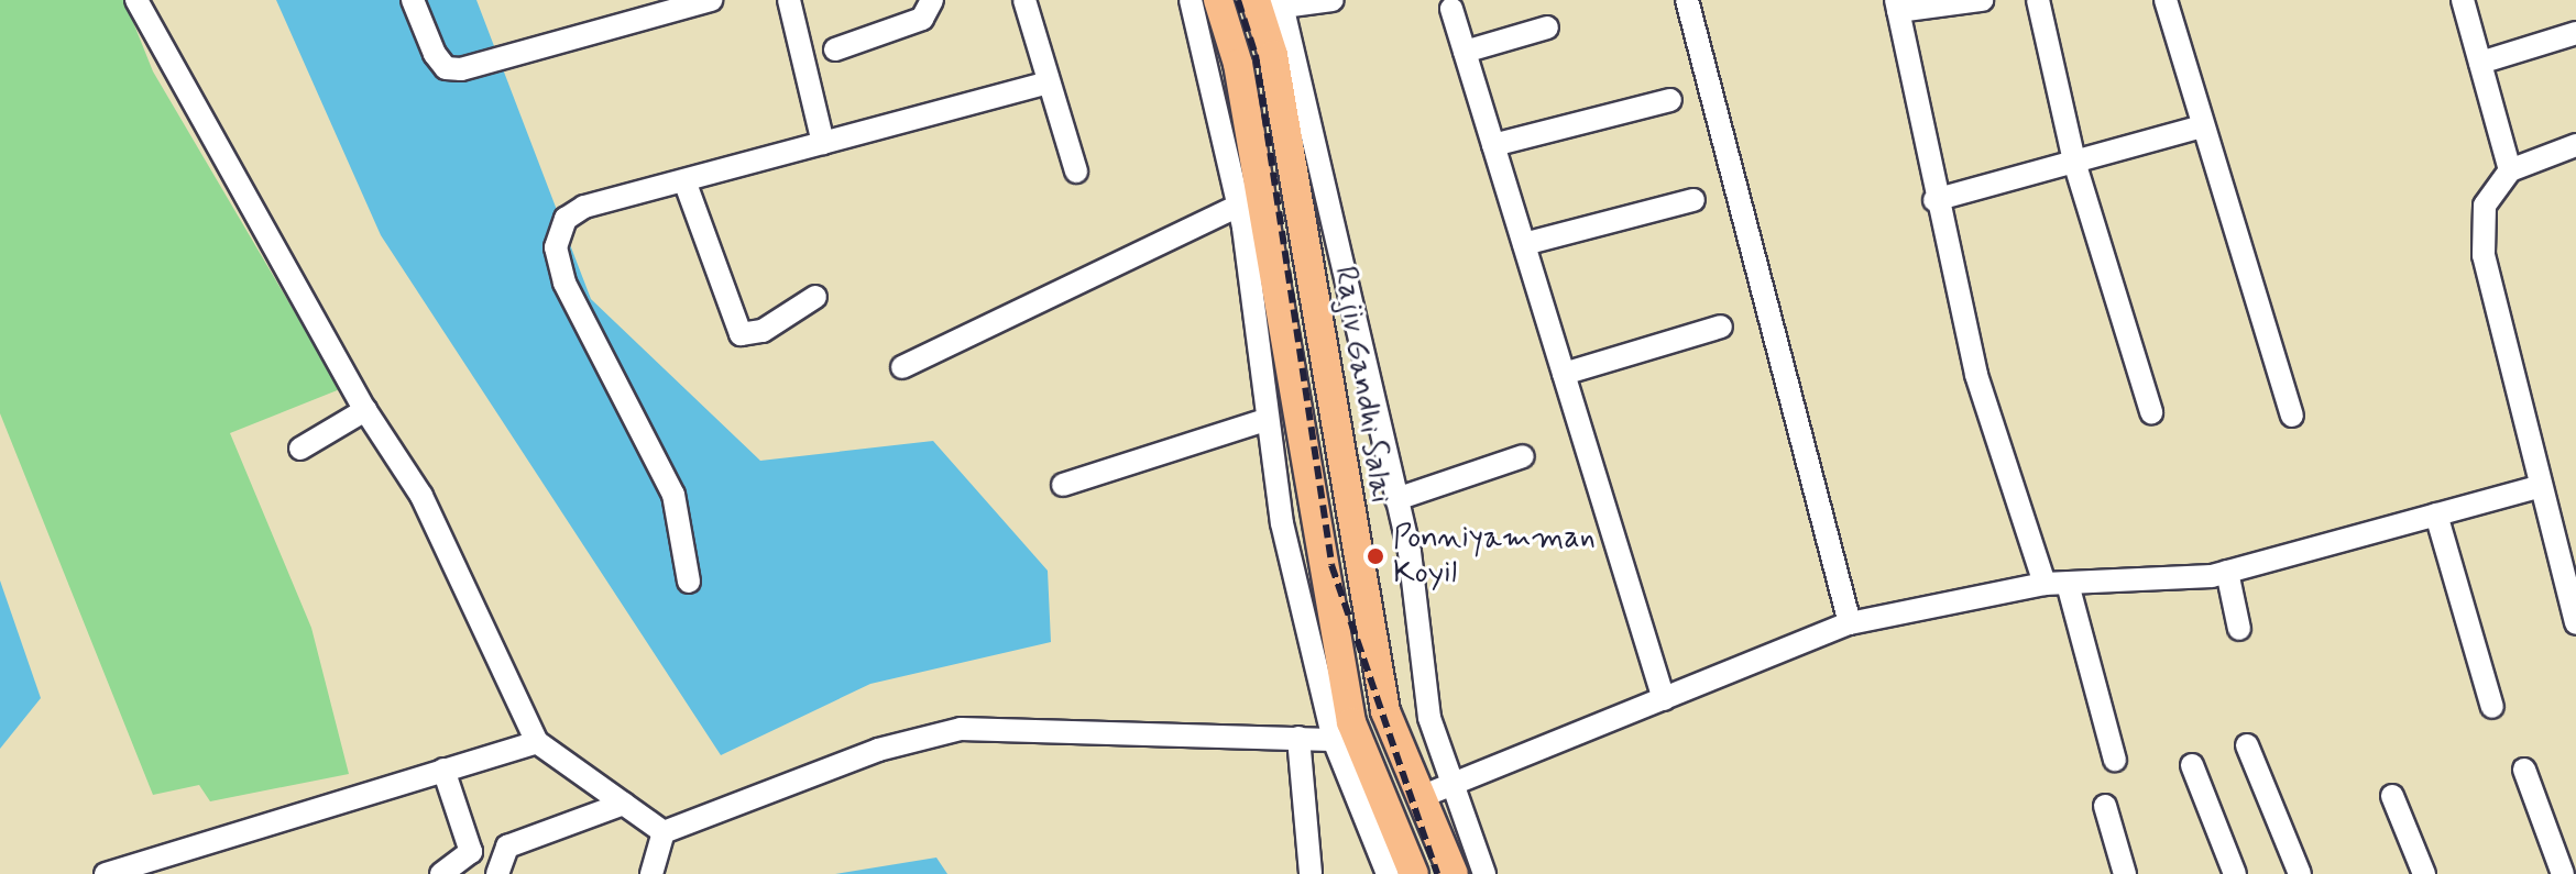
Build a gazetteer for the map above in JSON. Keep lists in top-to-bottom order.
{
  "streets": {
    "main road": ["Rajiv Gandhi Salai"]
  },
  "places": ["Ponniyamman Koyil"]
}
